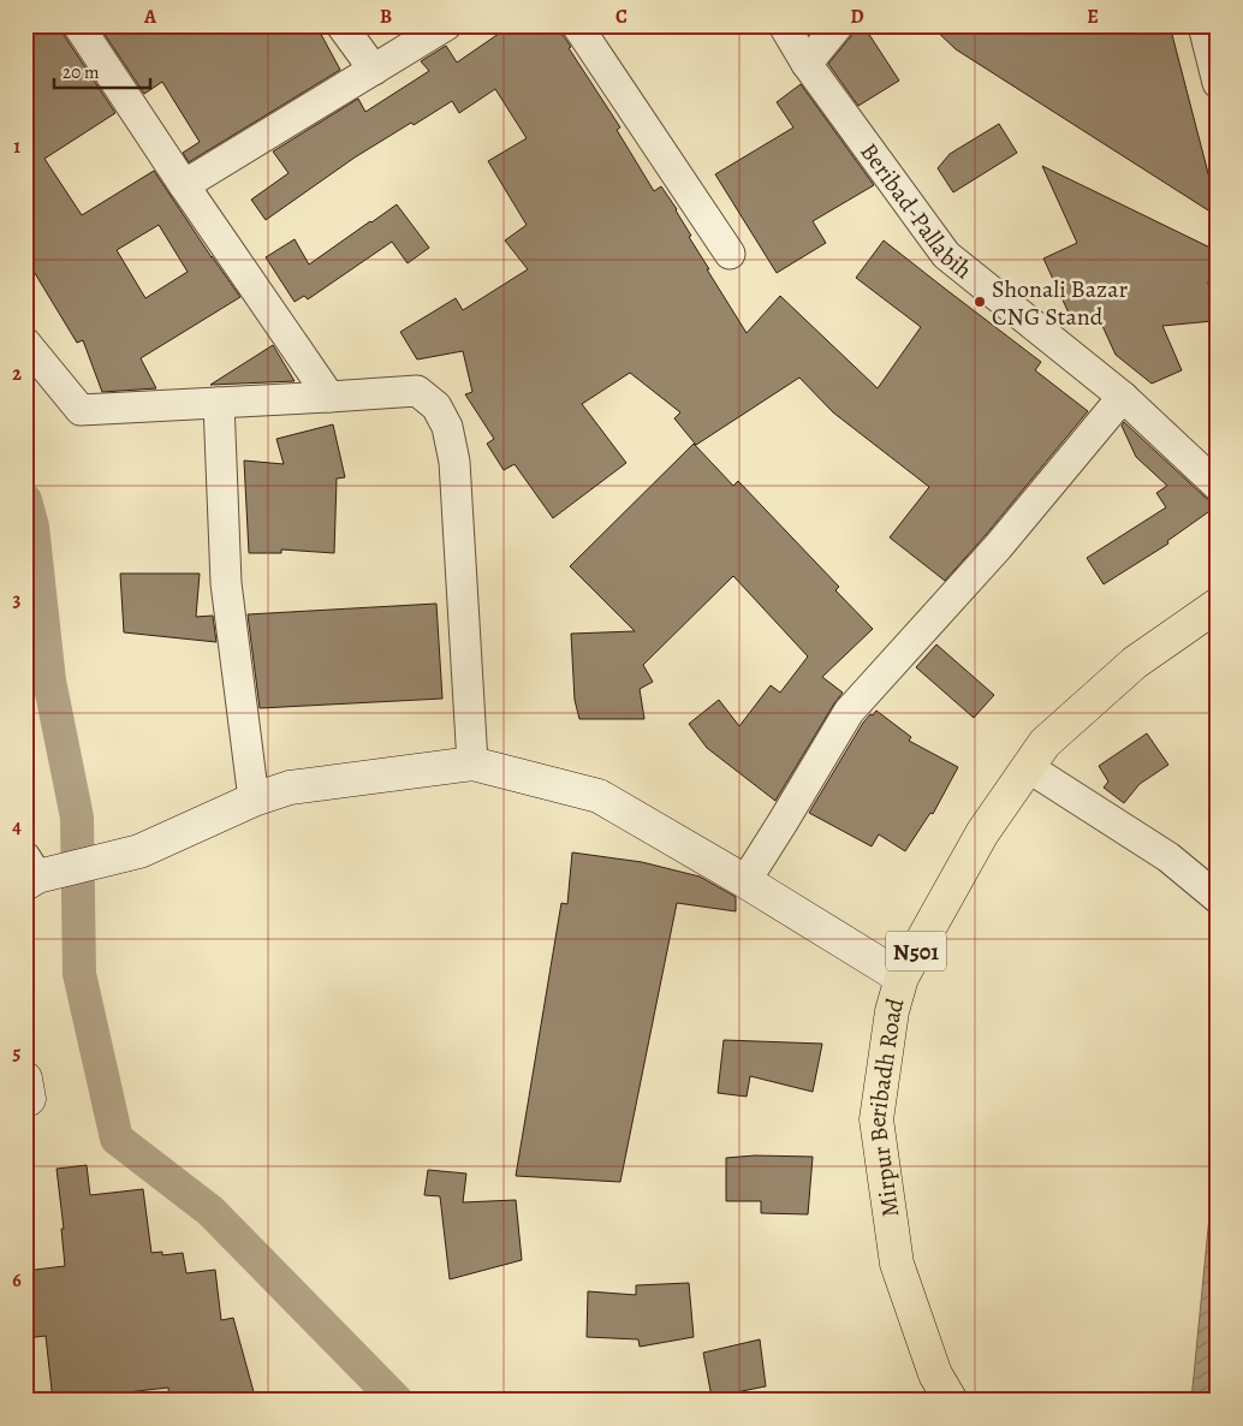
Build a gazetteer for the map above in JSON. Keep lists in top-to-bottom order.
{
  "streets": {
    "highway": ["N501", "Mirpur Beribadh Road"],
    "street": ["Beribad-Pallabih"]
  },
  "places": ["Shonali Bazar CNG Stand"],
  "scale_bar": "20 m",
  "grid": {
    "columns": [
      "A",
      "B",
      "C",
      "D",
      "E"
    ],
    "rows": [
      "1",
      "2",
      "3",
      "4",
      "5",
      "6"
    ]
  }
}
